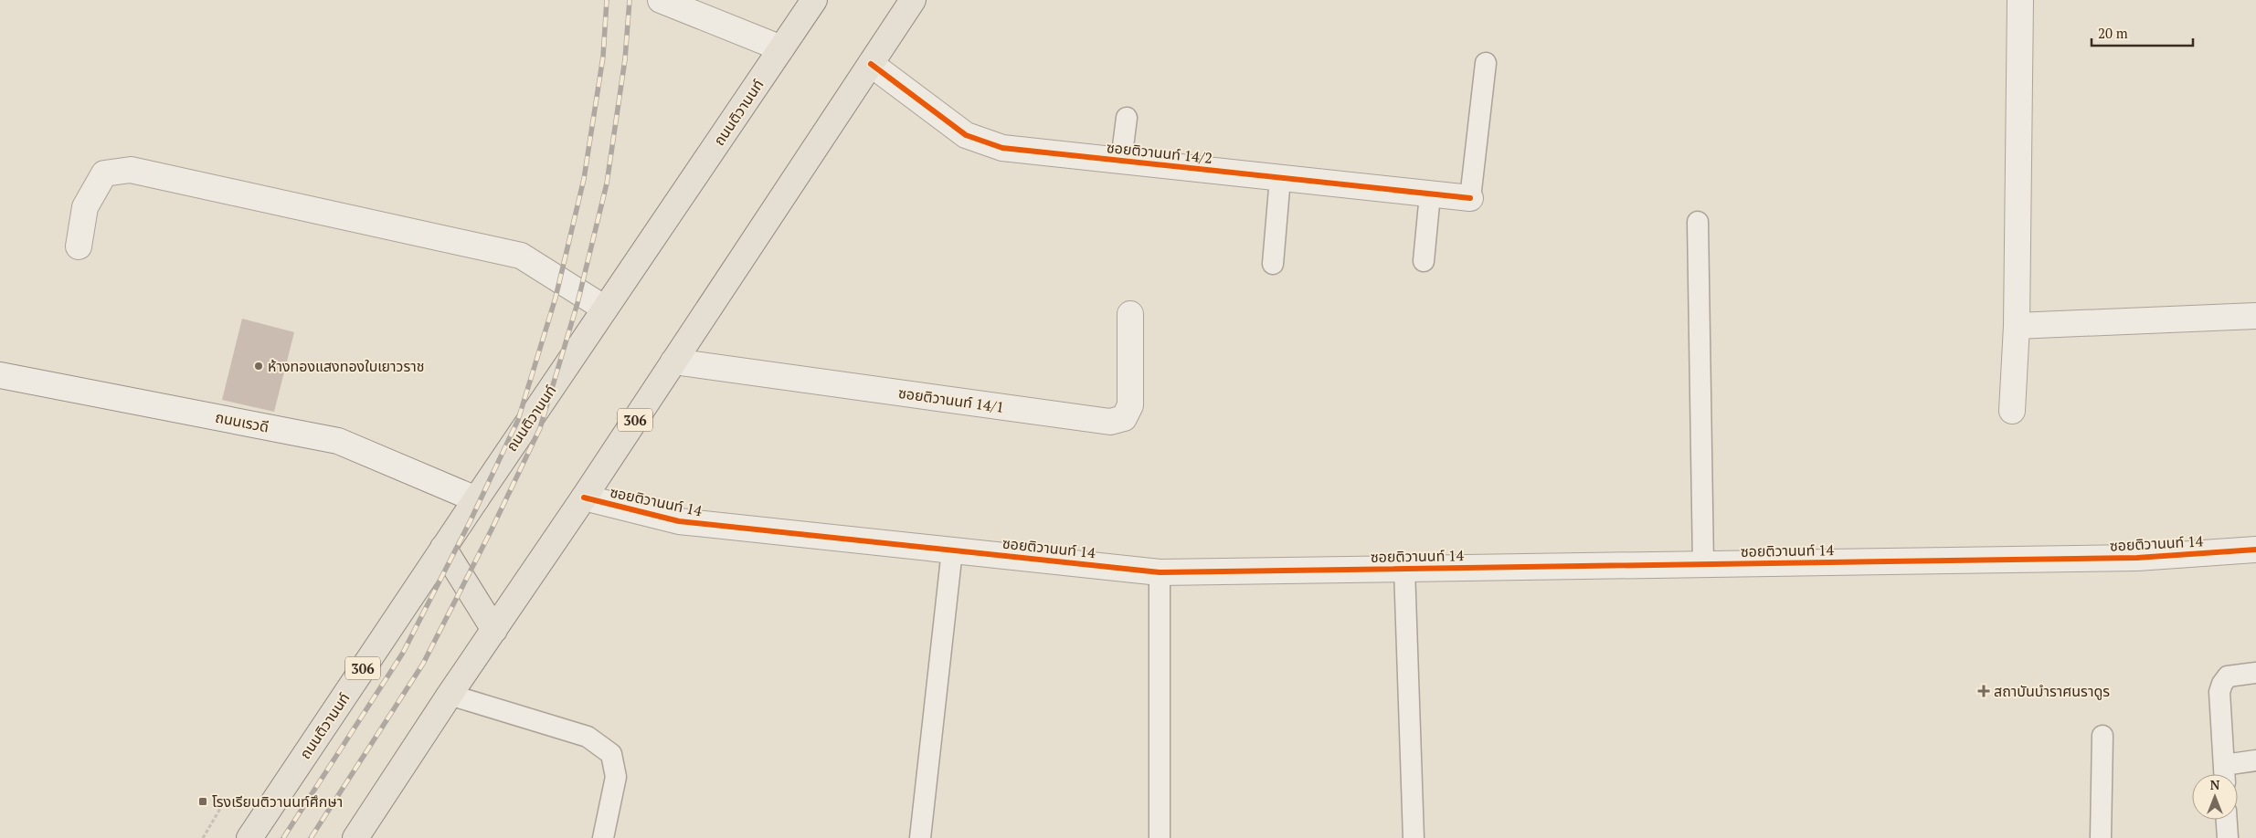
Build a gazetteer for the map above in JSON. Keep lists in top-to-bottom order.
{
  "streets": {
    "main road": ["ถนนติวานนท์", "306"],
    "street": [
      "ซอยติวานนท์ 14/2",
      "ซอยติวานนท์ 14/1",
      "ถนนเรวดี",
      "ซอยติวานนท์ 14"
    ]
  },
  "crossings": [
    ["ถนนติวานนท์", "ถนนเรวดี"],
    ["ซอยติวานนท์ 14/2", "306"],
    ["ซอยติวานนท์ 14/1", "306"],
    ["306", "ซอยติวานนท์ 14"]
  ],
  "places": {
    "other": ["ห้างทองแสงทองใบเยาวราช"],
    "health": ["สถาบันบำราศนราดูร"],
    "transit": ["โรงเรียนติวานนท์ศึกษา"]
  },
  "scale_bar": "20 m",
  "north": "top"
}
